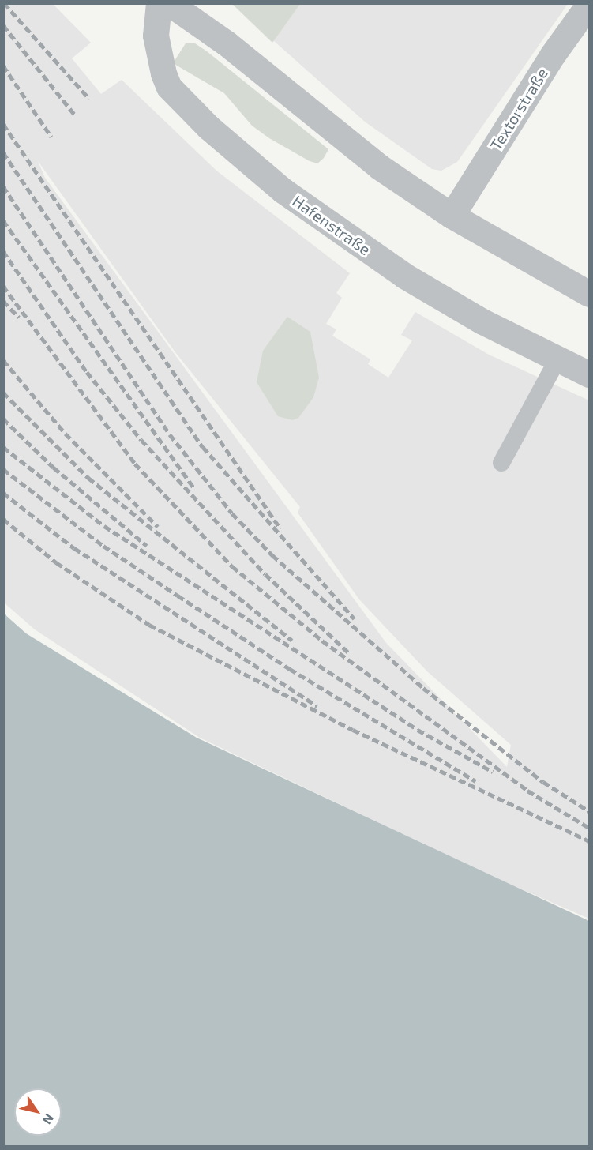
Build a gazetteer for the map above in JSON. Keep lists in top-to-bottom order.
{
  "streets": {
    "street": ["Textorstraße", "Hafenstraße"]
  },
  "north": "bottom right"
}
